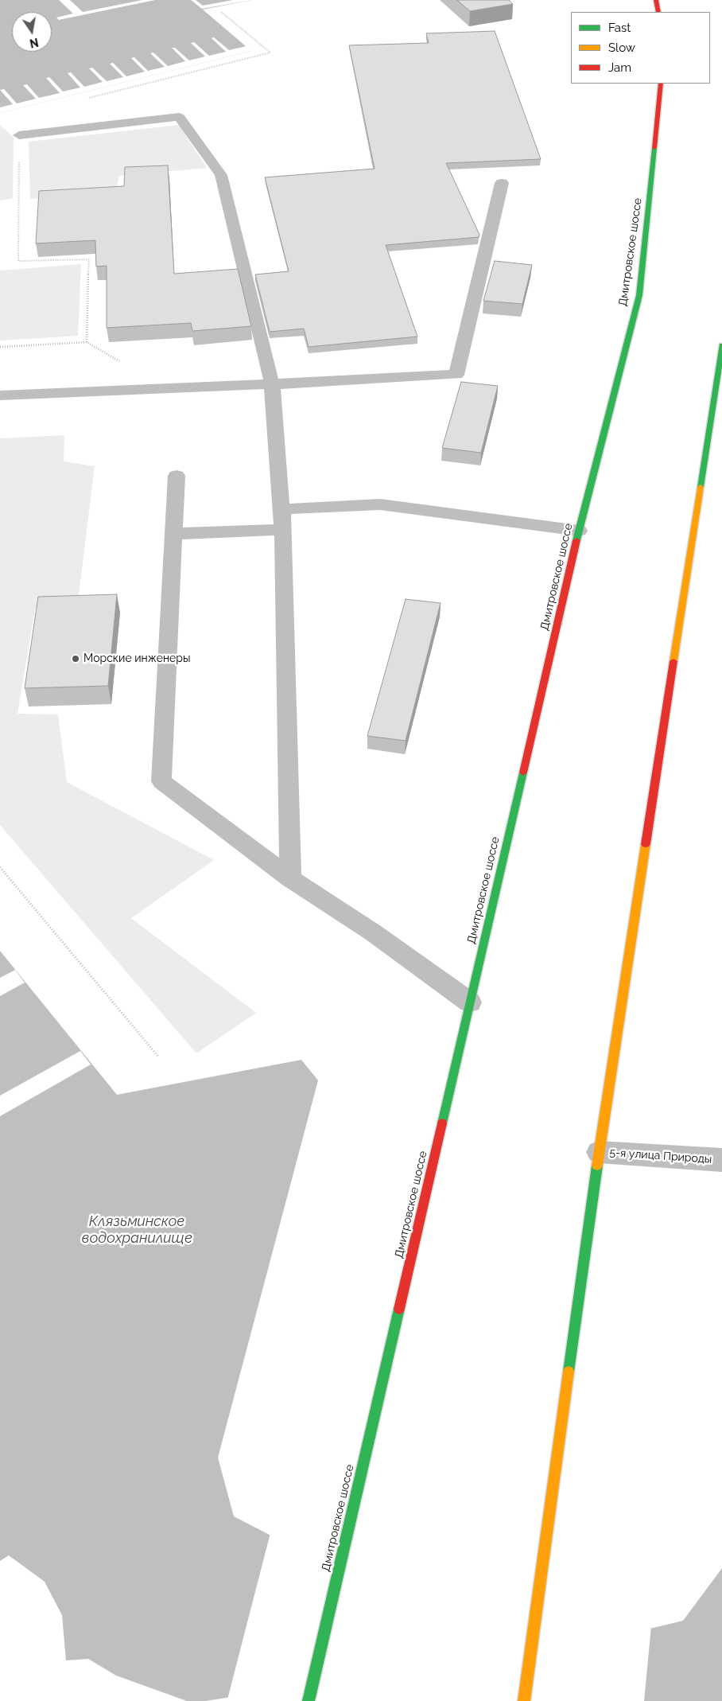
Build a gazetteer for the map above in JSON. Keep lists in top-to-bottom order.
{
  "streets": {
    "highway": ["Дмитровское шоссе"],
    "street": ["5-я улица Природы"]
  },
  "water": ["Клязьминское водохранилище"],
  "places": ["Морские инженеры"],
  "legend": ["Fast", "Slow", "Jam"],
  "north": "bottom"
}
